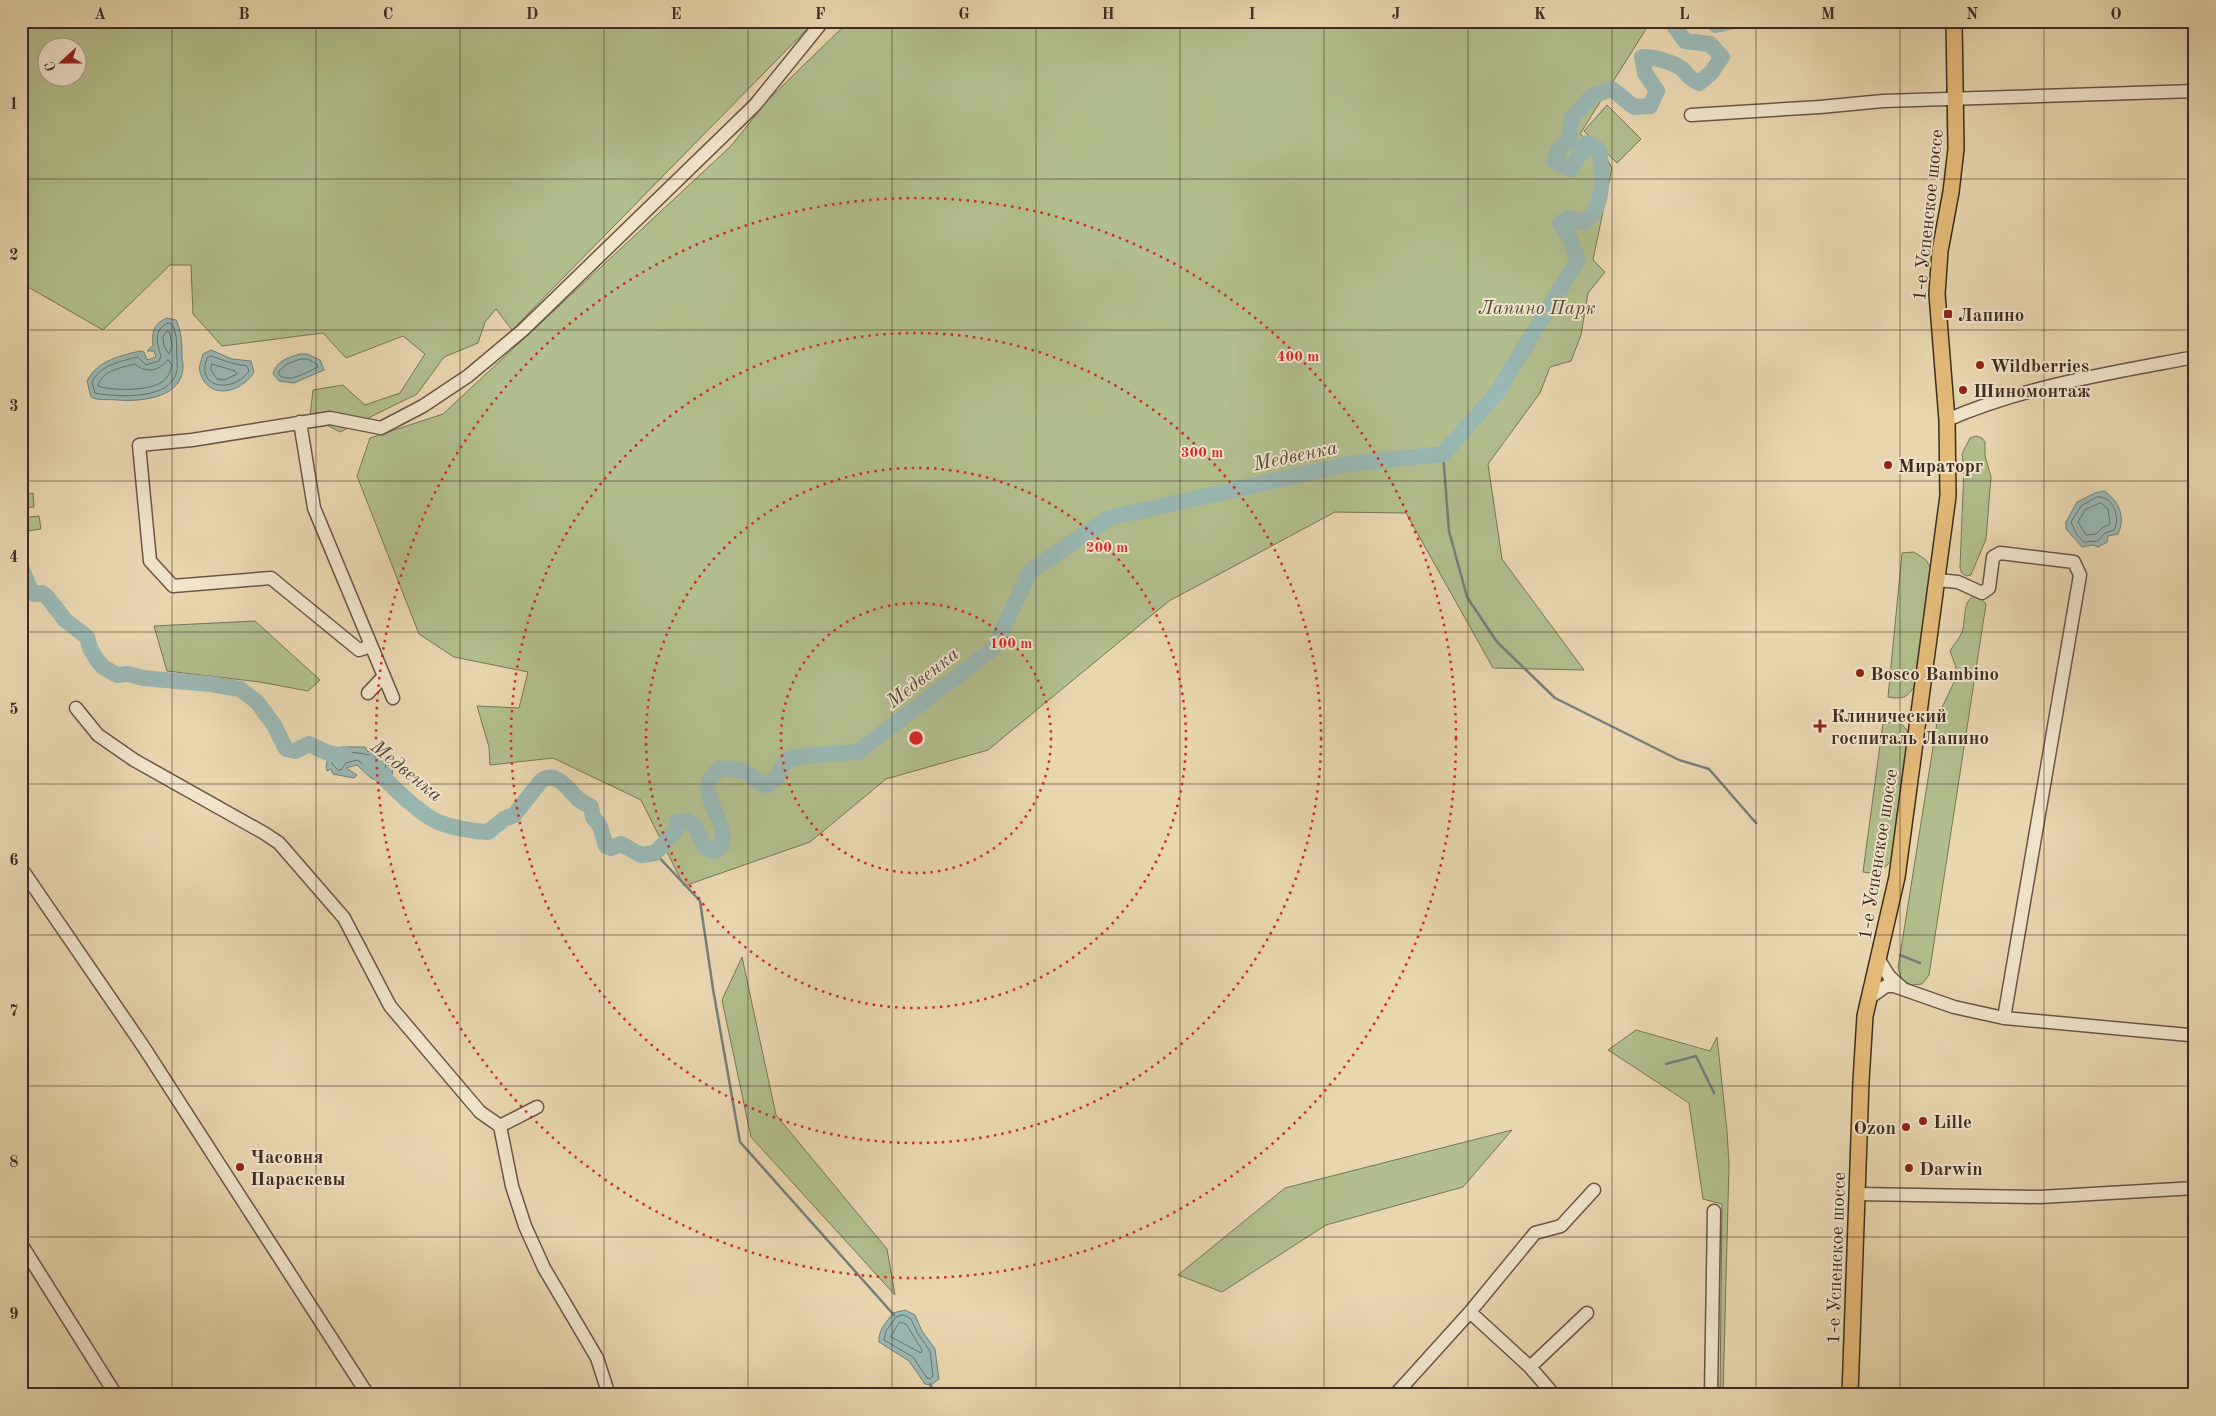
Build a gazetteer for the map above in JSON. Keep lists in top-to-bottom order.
{
  "streets": {
    "main road": ["1-е Успенское шоссе"]
  },
  "water": ["Медвенка"],
  "parks": ["Лапино Парк"],
  "places": {
    "transit": ["Лапино"],
    "other": [
      "Wildberries",
      "Шиномонтаж",
      "Мираторг",
      "Bosco Bambino",
      "Lille",
      "Ozon",
      "Часовня Параскевы",
      "Darwin"
    ],
    "health": ["Клинический госпиталь Лапино"]
  },
  "north": "left",
  "grid": {
    "columns": [
      "A",
      "B",
      "C",
      "D",
      "E",
      "F",
      "G",
      "H",
      "I",
      "J",
      "K",
      "L",
      "M",
      "N",
      "O"
    ],
    "rows": [
      "1",
      "2",
      "3",
      "4",
      "5",
      "6",
      "7",
      "8",
      "9"
    ]
  },
  "rings": [
    "400 m",
    "300 m",
    "200 m",
    "100 m"
  ]
}
